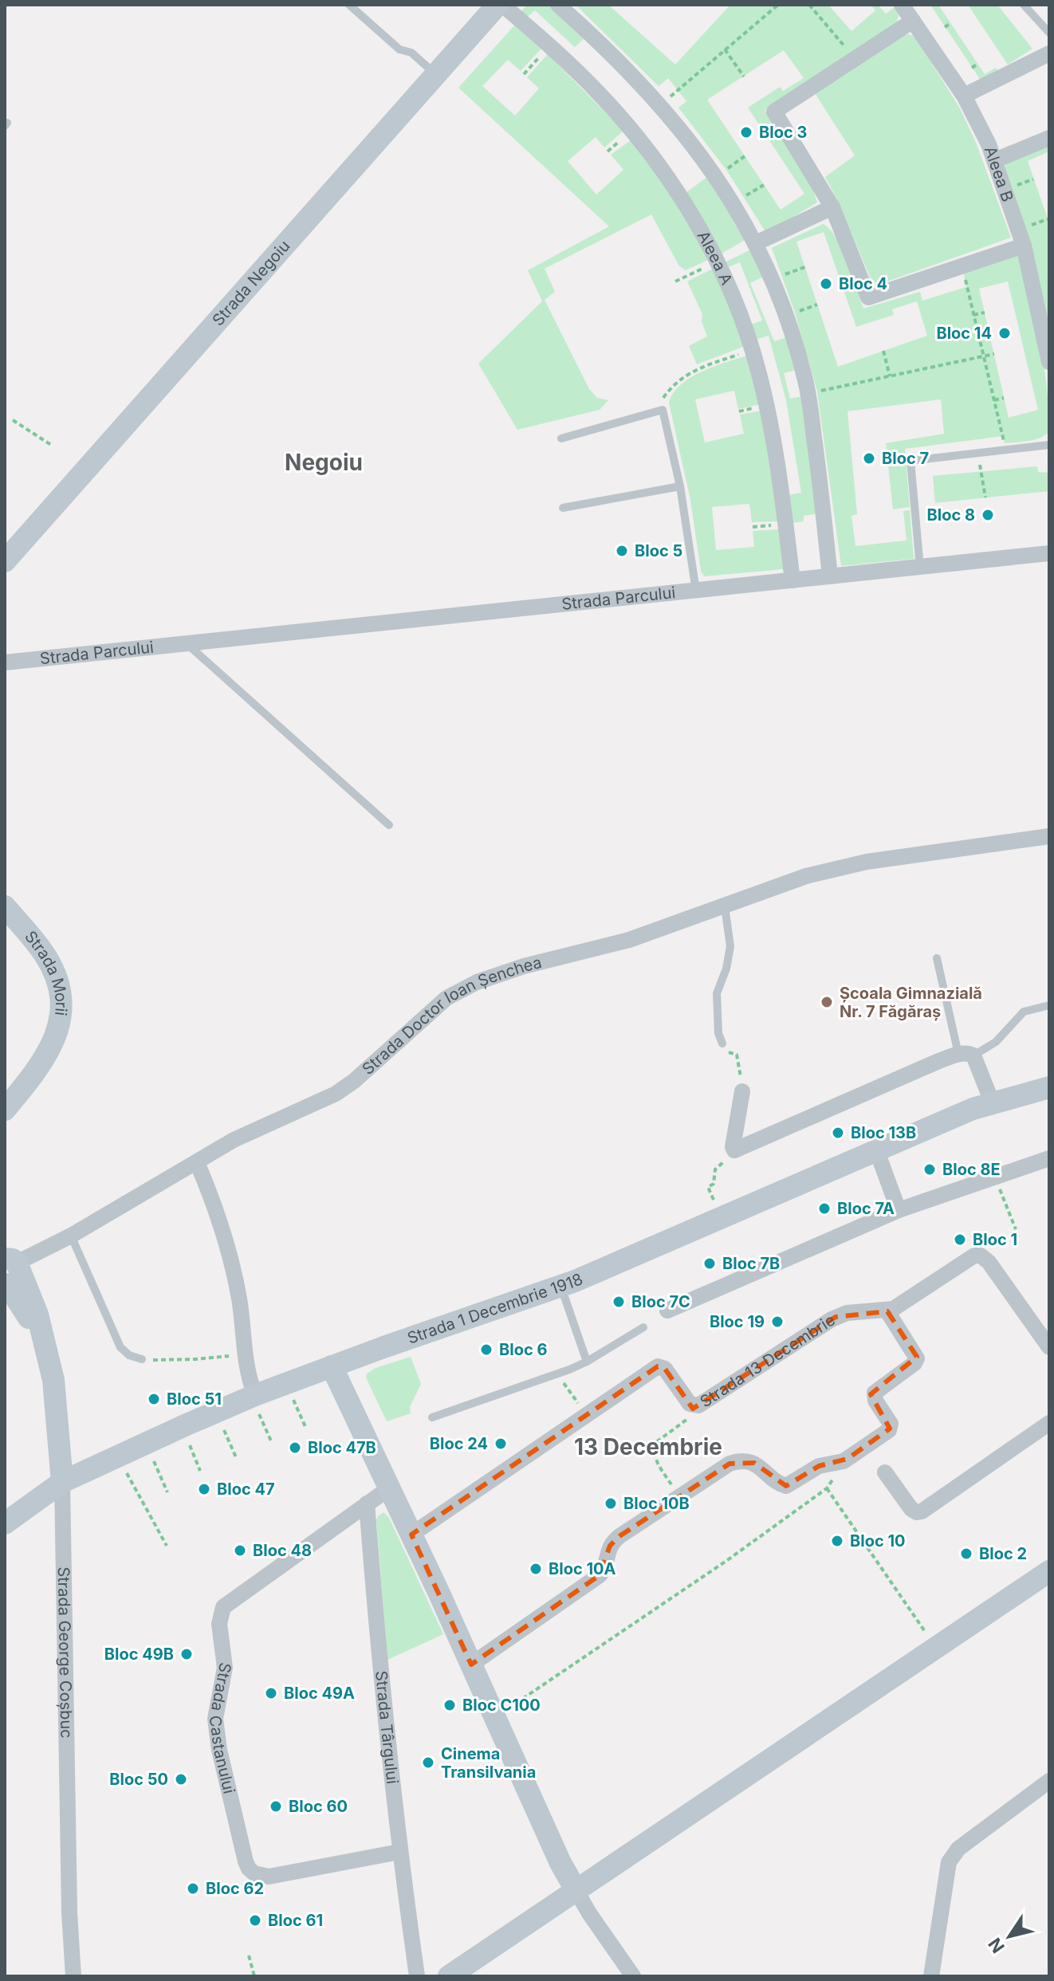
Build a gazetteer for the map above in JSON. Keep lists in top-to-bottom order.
{
  "streets": {
    "street": [
      "Aleea B",
      "Aleea A",
      "Strada Negoiu",
      "Strada Parcului",
      "Strada Morii",
      "Strada Doctor Ioan Șenchea",
      "Strada 1 Decembrie 1918",
      "Strada 13 Decembrie",
      "Strada George Coșbuc",
      "Strada Castanului",
      "Strada Târgului"
    ]
  },
  "crossings": [
    ["Aleea A", "Strada Negoiu"],
    ["Aleea A", "Strada Parcului"],
    ["Strada Doctor Ioan Șenchea", "Strada George Coșbuc"],
    ["Strada 1 Decembrie 1918", "Strada George Coșbuc"],
    ["Strada Castanului", "Strada Târgului"]
  ],
  "districts": ["Negoiu", "13 Decembrie"],
  "places": [
    "Bloc 3",
    "Bloc 4",
    "Bloc 14",
    "Bloc 7",
    "Bloc 8",
    "Bloc 5",
    "Școala Gimnazială Nr. 7 Făgăraș",
    "Bloc 13B",
    "Bloc 8E",
    "Bloc 7A",
    "Bloc 1",
    "Bloc 7B",
    "Bloc 7C",
    "Bloc 19",
    "Bloc 6",
    "Bloc 51",
    "Bloc 24",
    "Bloc 47B",
    "Bloc 47",
    "Bloc 10B",
    "Bloc 10",
    "Bloc 48",
    "Bloc 2",
    "Bloc 10A",
    "Bloc 49B",
    "Bloc 49A",
    "Bloc C100",
    "Cinema Transilvania",
    "Bloc 50",
    "Bloc 60",
    "Bloc 62",
    "Bloc 61"
  ],
  "north": "bottom left"
}
